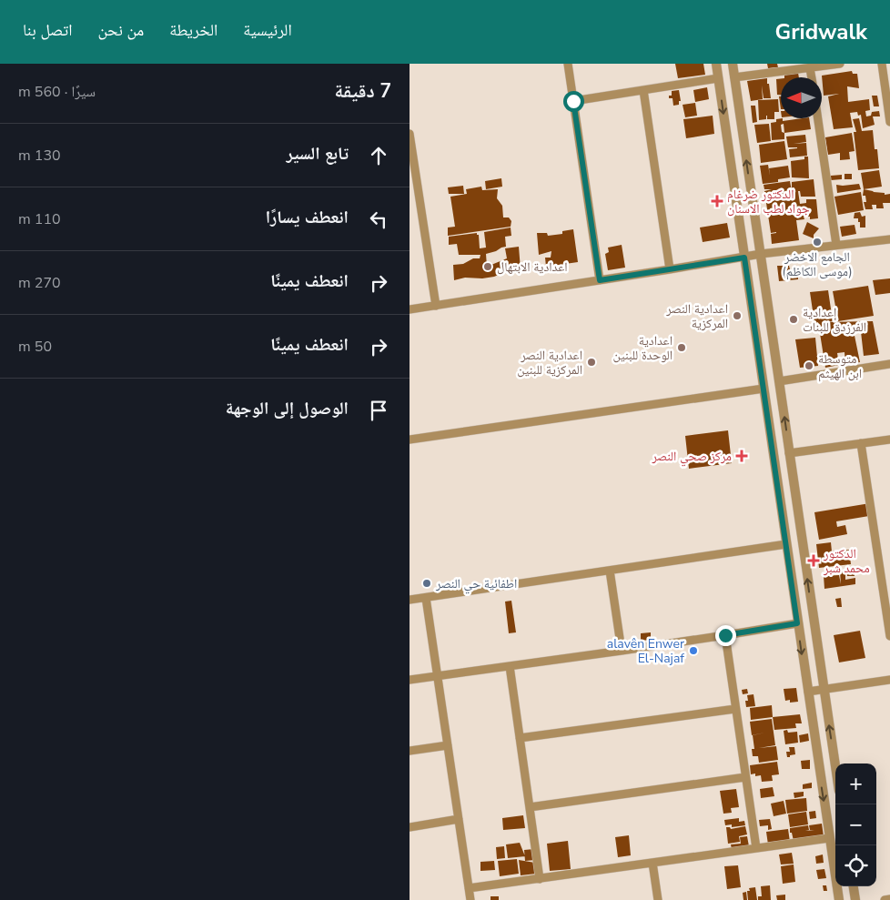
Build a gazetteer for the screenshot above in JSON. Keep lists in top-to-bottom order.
{
  "places": {
    "health": ["الدكتور ضرغام جواد لطب الاسنان", "مركز صحي النصر", "الدكتور محمد شبر"],
    "other": [
      "الجامع الاخضر (موسى الكاظم)",
      "اعدادية الابتهال",
      "اعدادية النصر المركزية",
      "إعدادية الفرزدق للبنات",
      "اعدادية الوحدة للبنين",
      "اعدادية النصر المركزية للبنين",
      "متوسطة ابن الهيثم",
      "اطفائية حي النصر",
      "alavên Enwer El-Najaf"
    ]
  },
  "north": "left",
  "page": {
    "header": "Gridwalk",
    "nav": [
      "الرئيسية",
      "الخريطة",
      "من نحن",
      "اتصل بنا"
    ],
    "heading": ["7 دقيقة", "سيرًا · 560 m"],
    "list": [
      ["تابع السير", "130 m"],
      ["انعطف يسارًا", "110 m"],
      ["انعطف يمينًا", "270 m"],
      ["انعطف يمينًا", "50 m"],
      "الوصول إلى الوجهة"
    ],
    "map_buttons": ["+", "−"]
  }
}
